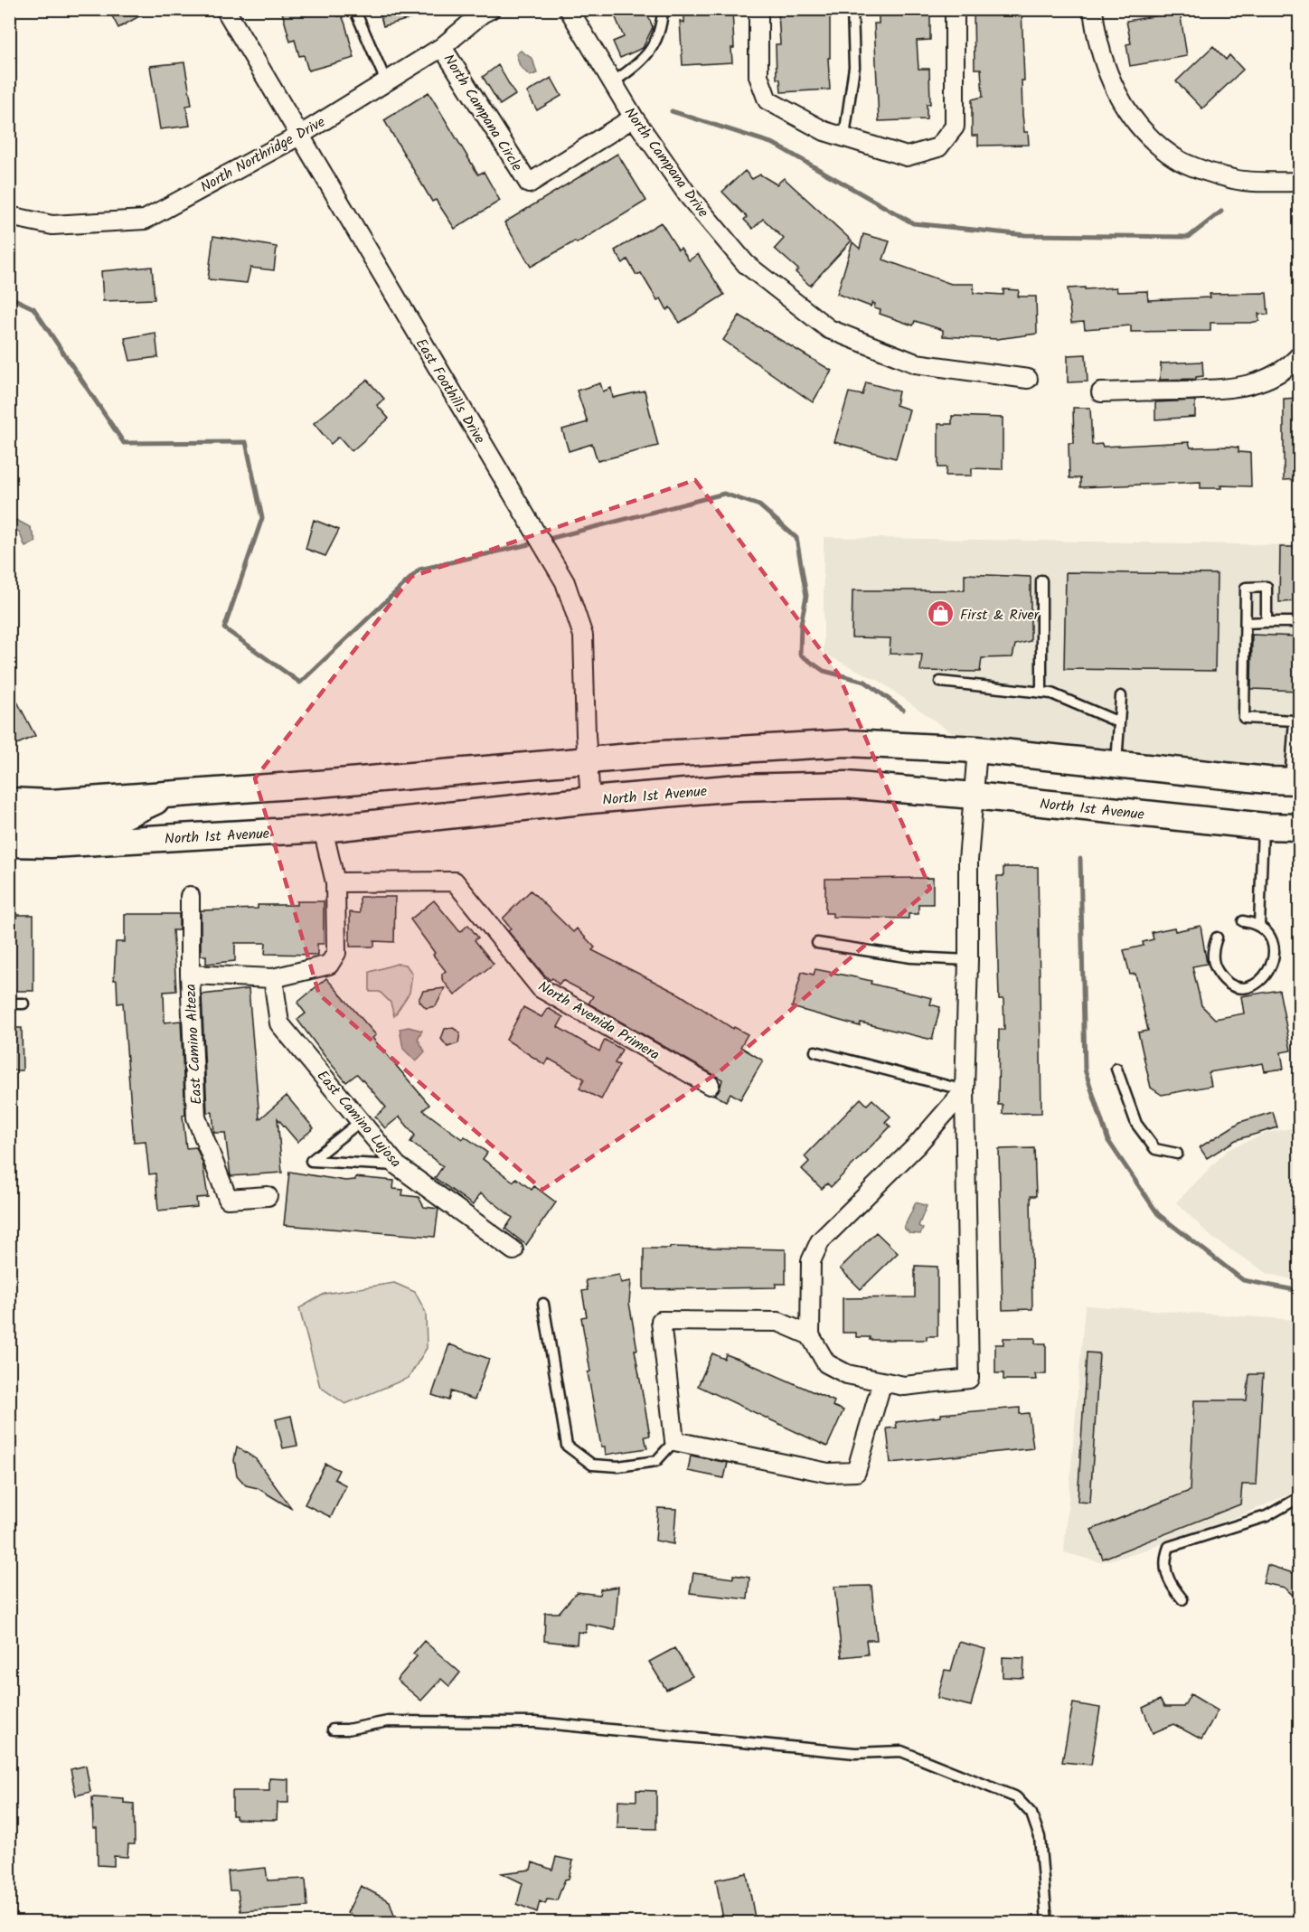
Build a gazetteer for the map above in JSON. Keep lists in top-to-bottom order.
{
  "streets": {
    "main road": ["North 1st Avenue"],
    "street": [
      "North Campana Circle",
      "North Northridge Drive",
      "North Campana Drive",
      "East Foothills Drive",
      "North Avenida Primera",
      "East Camino Alteza",
      "East Camino Lujosa"
    ]
  },
  "crossings": [
    ["North Campana Circle", "North Northridge Drive"],
    ["North Campana Circle", "North Campana Drive"],
    ["North Northridge Drive", "East Foothills Drive"],
    ["East Foothills Drive", "North 1st Avenue"],
    ["North 1st Avenue", "East Camino Alteza"],
    ["North Avenida Primera", "East Camino Alteza"],
    ["East Camino Alteza", "East Camino Lujosa"]
  ],
  "places": {
    "shop": ["First & River"]
  }
}
